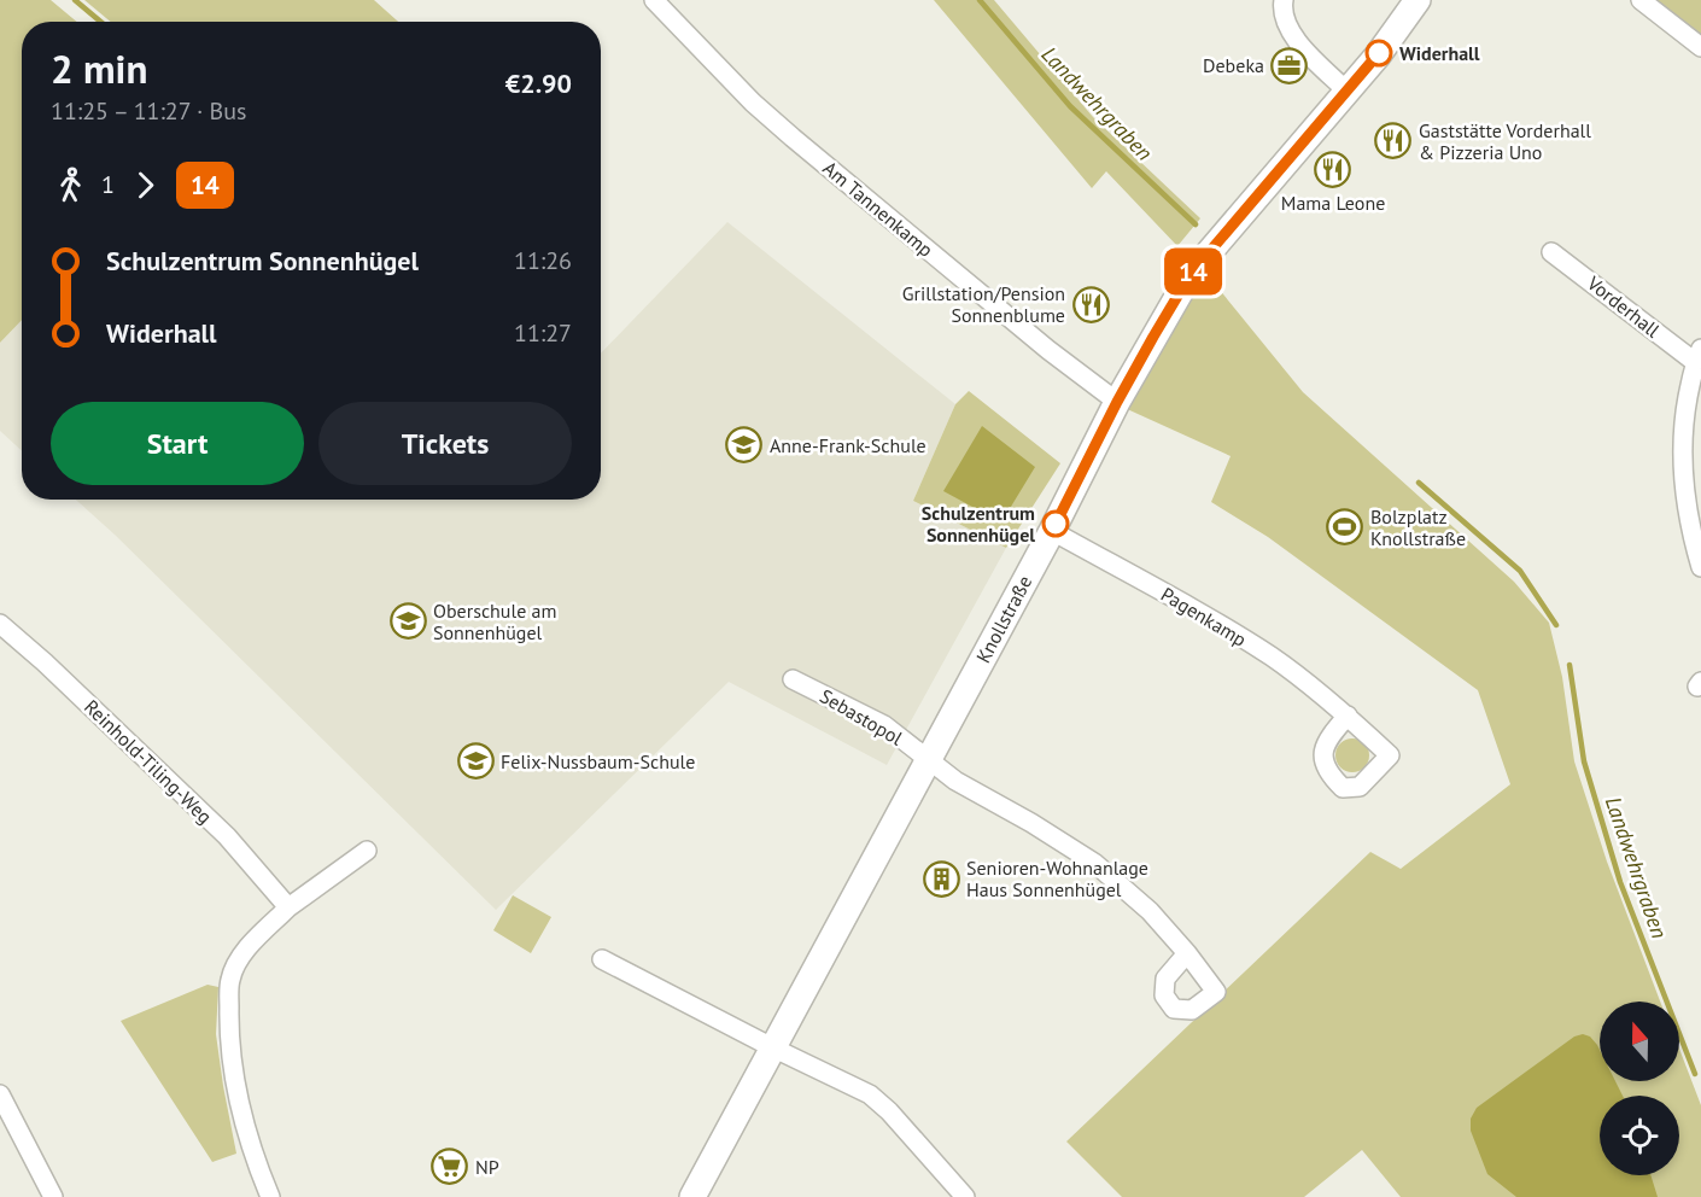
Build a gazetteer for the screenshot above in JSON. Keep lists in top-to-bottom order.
{
  "streets": {
    "street": [
      "Am Tannenkamp",
      "Vorderhall",
      "Pagenkamp",
      "Knollstraße",
      "Sebastopol",
      "Reinhold-Tiling-Weg"
    ]
  },
  "crossings": [
    ["Am Tannenkamp", "Knollstraße"],
    ["Pagenkamp", "Knollstraße"],
    ["Knollstraße", "Sebastopol"]
  ],
  "water": ["Landwehrgraben"],
  "places": {
    "other": ["Widerhall", "Schulzentrum Sonnenhügel"],
    "office": ["Debeka"],
    "restaurant": ["Gaststätte Vorderhall & Pizzeria Uno", "Mama Leone", "Grillstation/Pension Sonnenblume"],
    "school or university": ["Anne-Frank-Schule", "Oberschule am Sonnenhügel", "Felix-Nussbaum-Schule"],
    "sports": ["Bolzplatz Knollstraße"],
    "building": ["Senioren-Wohnanlage Haus Sonnenhügel"],
    "supermarket": ["NP"]
  },
  "lines": ["bus line 14"],
  "north": "top",
  "page": {
    "on_map": "14",
    "heading": ["2 min", "11:25 – 11:27 · Bus", "€2.90"],
    "legs": ["1", "14"],
    "list": [
      {
        "name": "Schulzentrum Sonnenhügel",
        "value": "11:26"
      },
      {
        "name": "Widerhall",
        "value": "11:27"
      }
    ],
    "buttons": ["Start", "Tickets"]
  }
}
